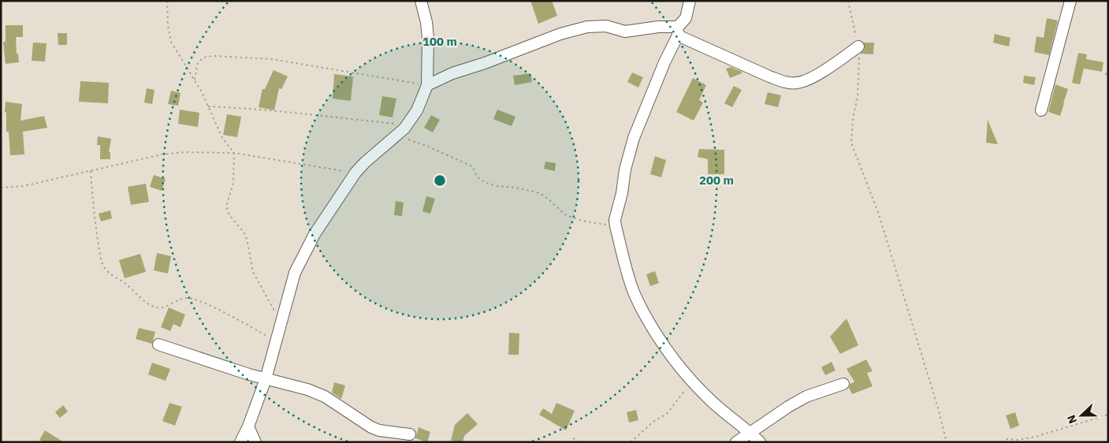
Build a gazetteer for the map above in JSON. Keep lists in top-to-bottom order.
{
  "north": "left",
  "rings": ["100 m", "200 m"]
}
